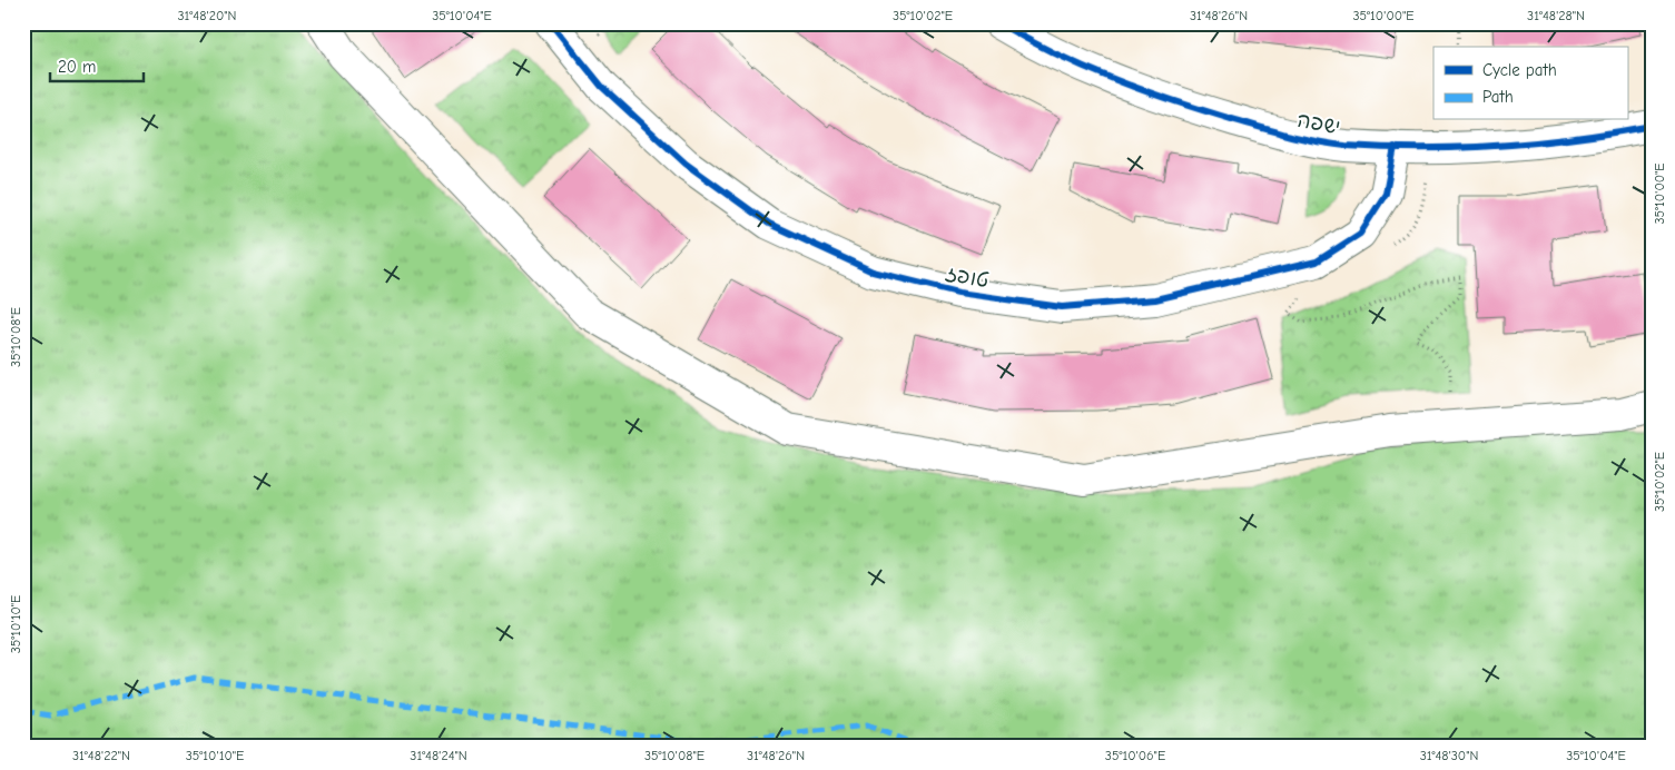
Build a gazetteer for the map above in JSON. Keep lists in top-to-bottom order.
{
  "streets": {
    "street": ["ישפה", "טופז"]
  },
  "crossings": [
    ["ישפה", "טופז"]
  ],
  "legend": ["Cycle path", "Path"],
  "scale_bar": "20 m",
  "coordinates": [
    "31°48'20\"N",
    "35°10'04\"E",
    "35°10'02\"E",
    "31°48'26\"N",
    "35°10'00\"E",
    "31°48'28\"N",
    "35°10'08\"E",
    "35°10'10\"E",
    "31°48'22\"N",
    "31°48'24\"N",
    "35°10'06\"E",
    "31°48'30\"N"
  ]
}
